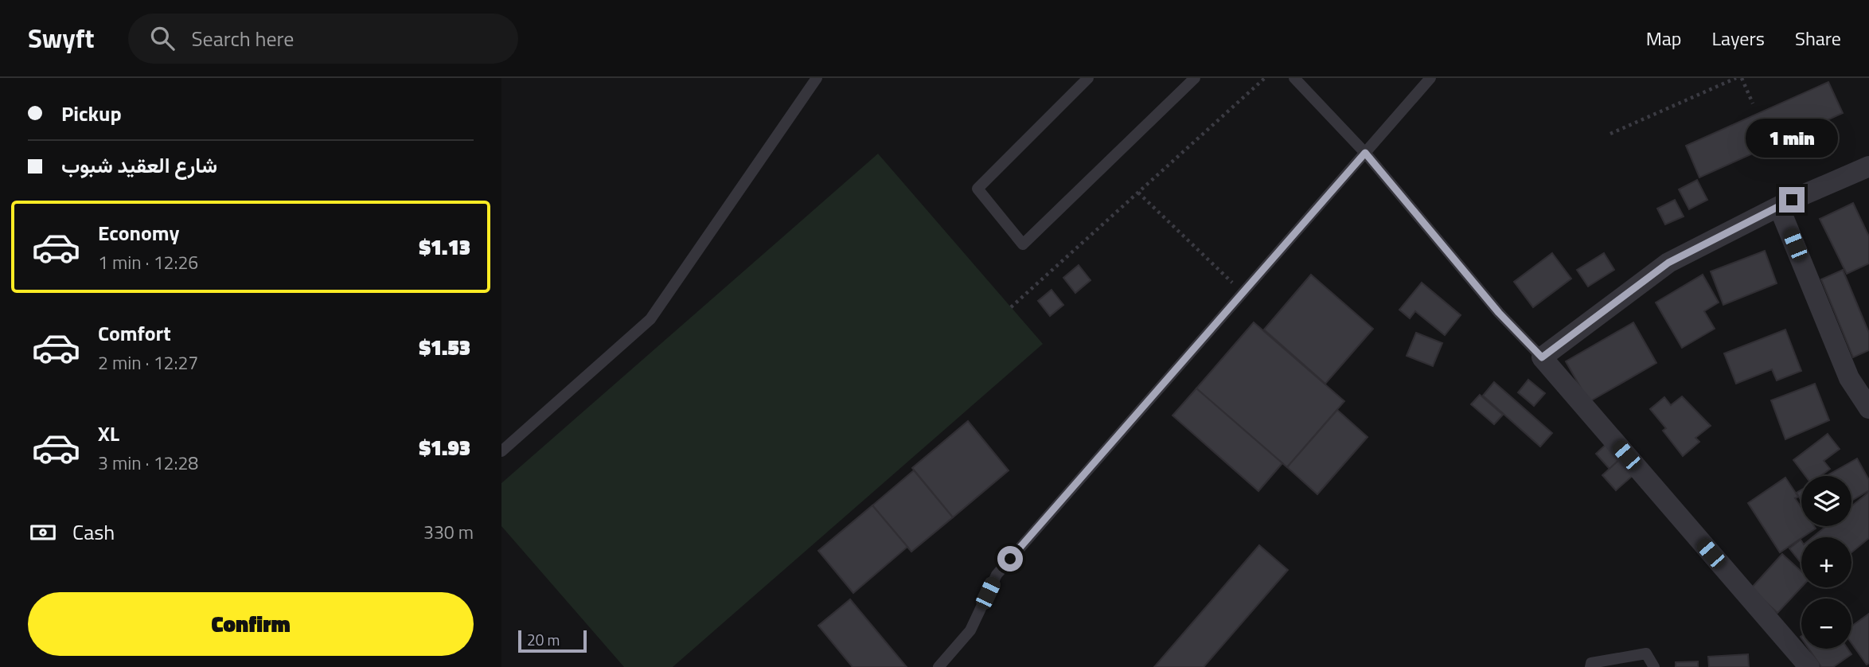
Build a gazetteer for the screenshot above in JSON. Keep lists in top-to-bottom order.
{
  "scale_bar": "20 m",
  "page": {
    "header": "Swyft",
    "search": "Search here",
    "nav": ["Map", "Layers", "Share"],
    "banner": ["Pickup", "شارع العقيد شبوب"],
    "bubble": "1 min",
    "list": [
      {
        "name": "Economy",
        "note": "1 min · 12:26",
        "value": "$1.13"
      },
      {
        "name": "Comfort",
        "note": "2 min · 12:27",
        "value": "$1.53"
      },
      {
        "name": "XL",
        "note": "3 min · 12:28",
        "value": "$1.93"
      }
    ],
    "map_buttons": ["+", "−"],
    "pay": ["Cash", "330 m"],
    "buttons": "Confirm",
    "scale": "20 m"
  }
}
